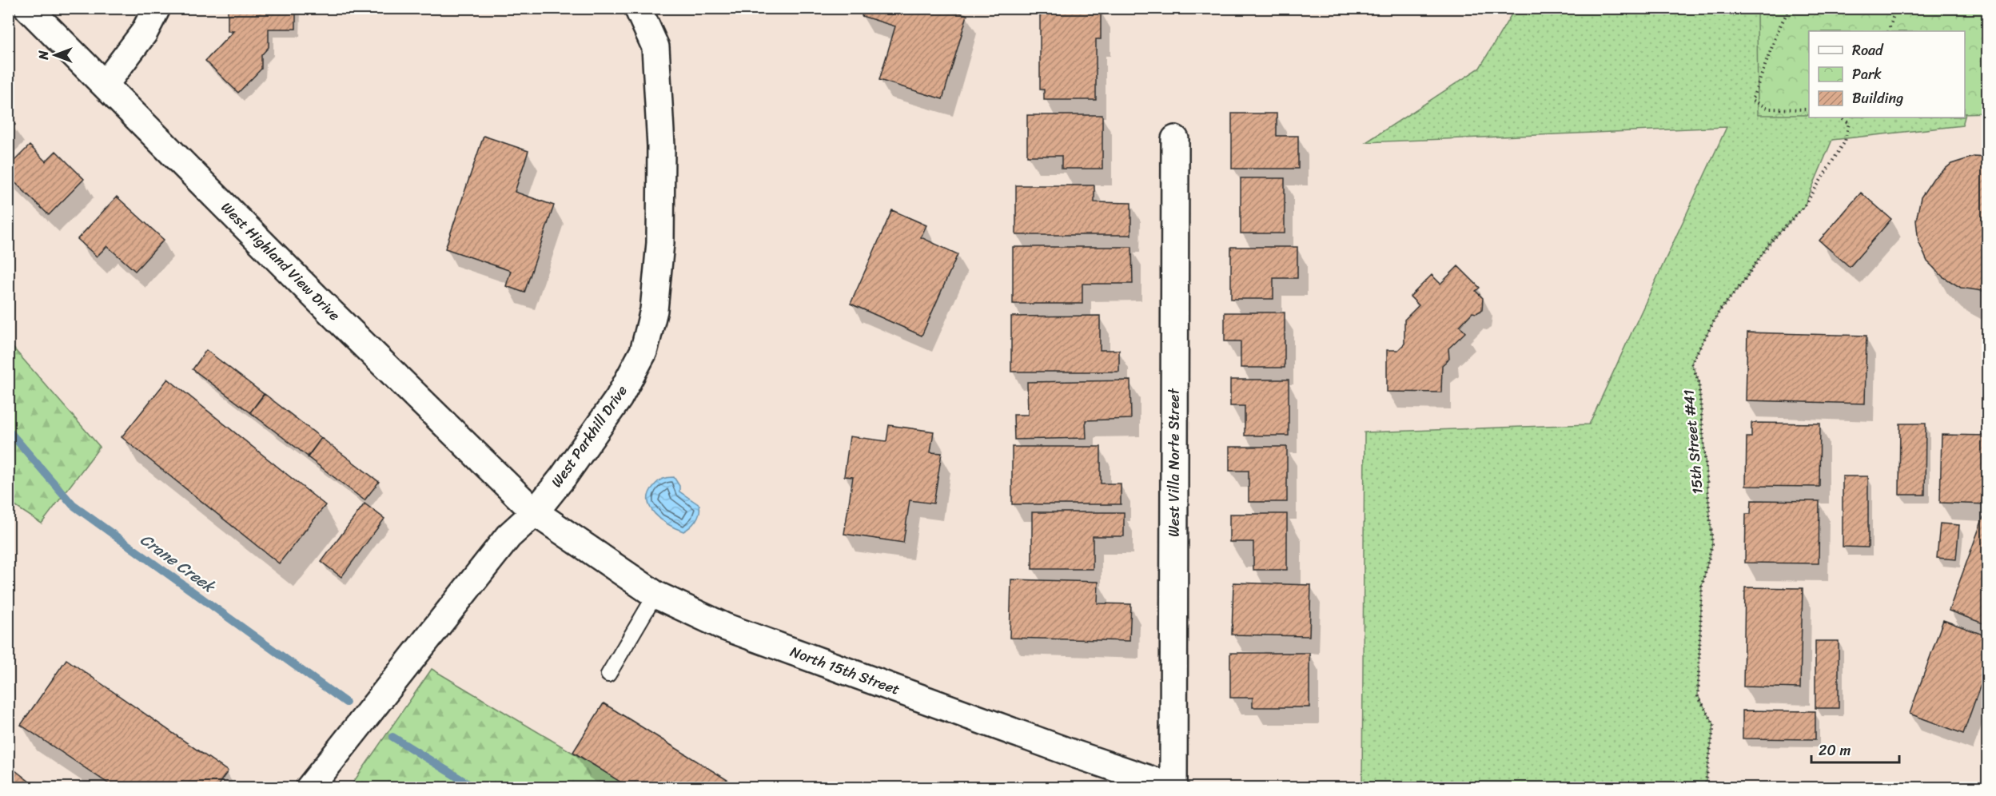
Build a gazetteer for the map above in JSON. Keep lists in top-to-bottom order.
{
  "streets": {
    "street": [
      "West Highland View Drive",
      "West Parkhill Drive",
      "West Villa Norte Street",
      "North 15th Street"
    ],
    "path": ["15th Street #41"]
  },
  "crossings": [
    ["West Highland View Drive", "West Parkhill Drive"],
    ["West Highland View Drive", "North 15th Street"],
    ["West Parkhill Drive", "North 15th Street"],
    ["West Villa Norte Street", "North 15th Street"]
  ],
  "water": ["Crane Creek"],
  "legend": ["Road", "Park", "Building"],
  "scale_bar": "20 m",
  "north": "left"
}
